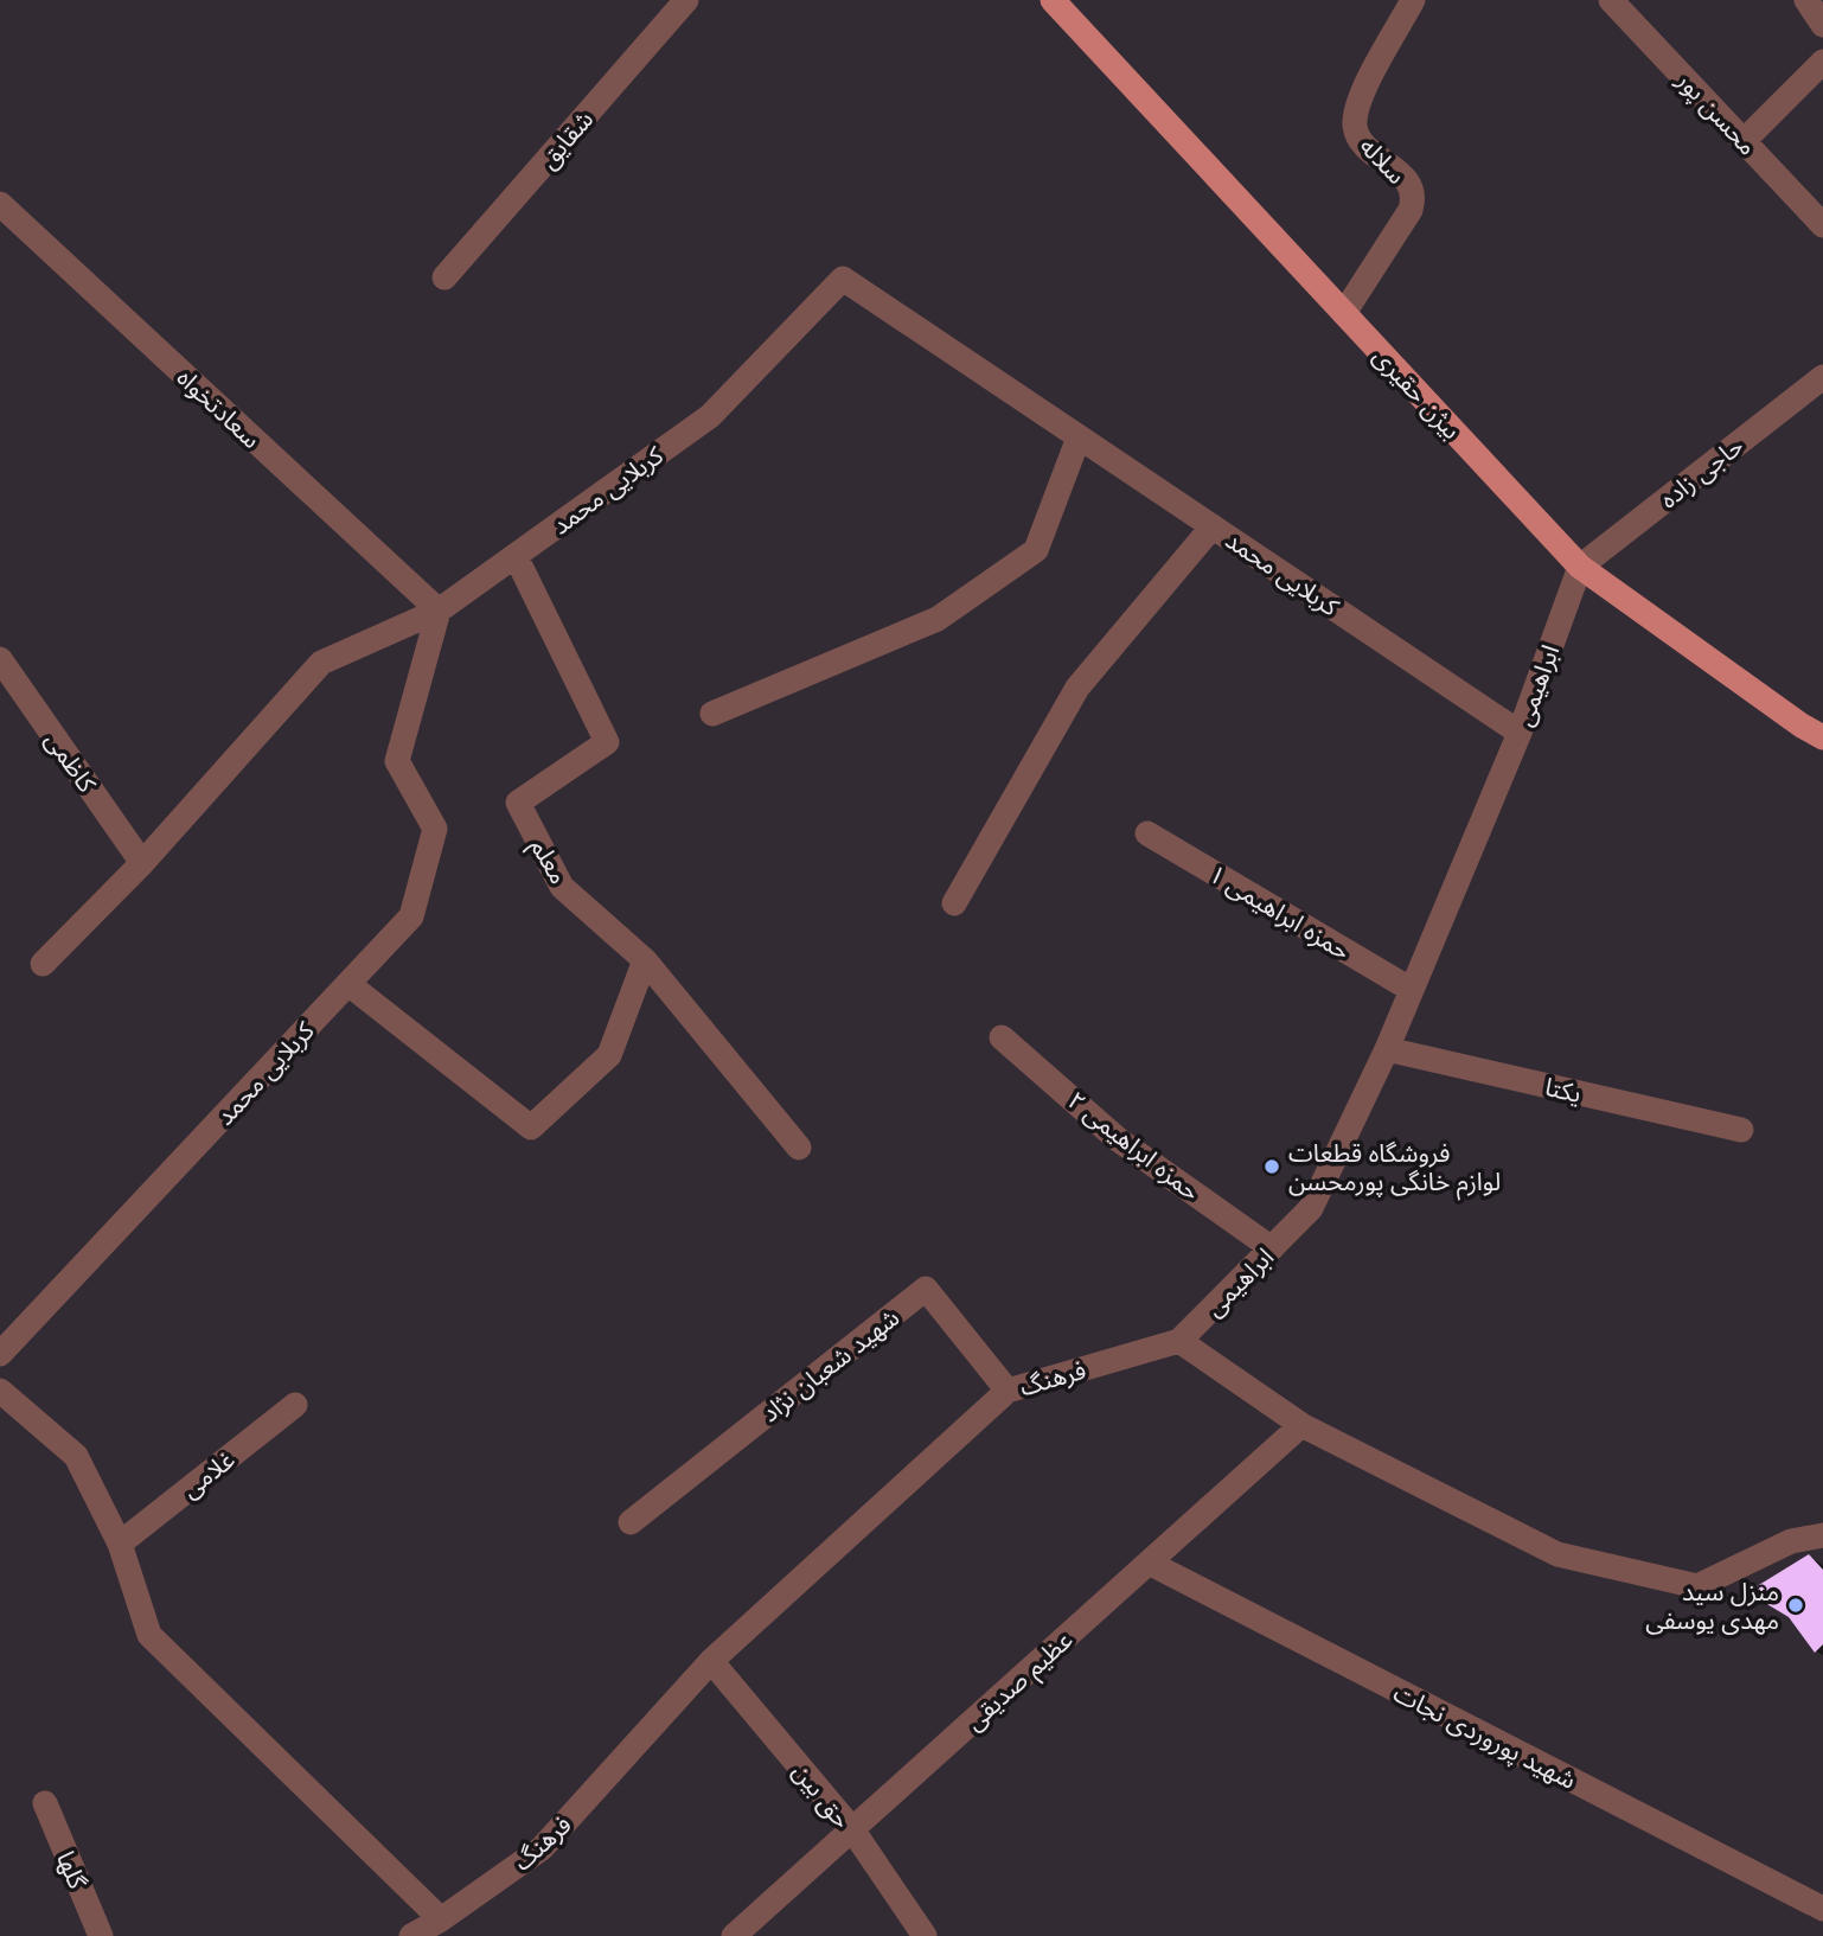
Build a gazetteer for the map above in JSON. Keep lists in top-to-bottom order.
{
  "streets": {
    "main road": ["بیژن حقیری"],
    "street": [
      "محسن پور",
      "شقایق",
      "سلاله",
      "سعادتخواه",
      "حاجی زاده",
      "کربلایی محمد",
      "ابراهیمی",
      "کاظمی",
      "معلم",
      "حمزه ابراهیمی ۱",
      "یکتا",
      "حمزه ابراهیمی ۲",
      "شهید شعبان نژاد",
      "فرهنگ",
      "غلامی",
      "عظیم صدیقی",
      "شهید پوروردی نجات",
      "حق بین",
      "گلها"
    ]
  },
  "crossings": [
    ["سلاله", "بیژن حقیری"],
    ["بیژن حقیری", "حاجی زاده"],
    ["بیژن حقیری", "ابراهیمی"],
    ["سعادتخواه", "کربلایی محمد"],
    ["حاجی زاده", "ابراهیمی"],
    ["کربلایی محمد", "ابراهیمی"],
    ["کربلایی محمد", "معلم"],
    ["ابراهیمی", "حمزه ابراهیمی ۱"],
    ["ابراهیمی", "یکتا"],
    ["ابراهیمی", "حمزه ابراهیمی ۲"],
    ["ابراهیمی", "فرهنگ"],
    ["شهید شعبان نژاد", "فرهنگ"],
    ["فرهنگ", "حق بین"],
    ["عظیم صدیقی", "شهید پوروردی نجات"],
    ["عظیم صدیقی", "حق بین"]
  ],
  "places": ["فروشگاه قطعات لوازم خانگی پورمحسن", "منزل سید مهدی یوسفی"]
}
